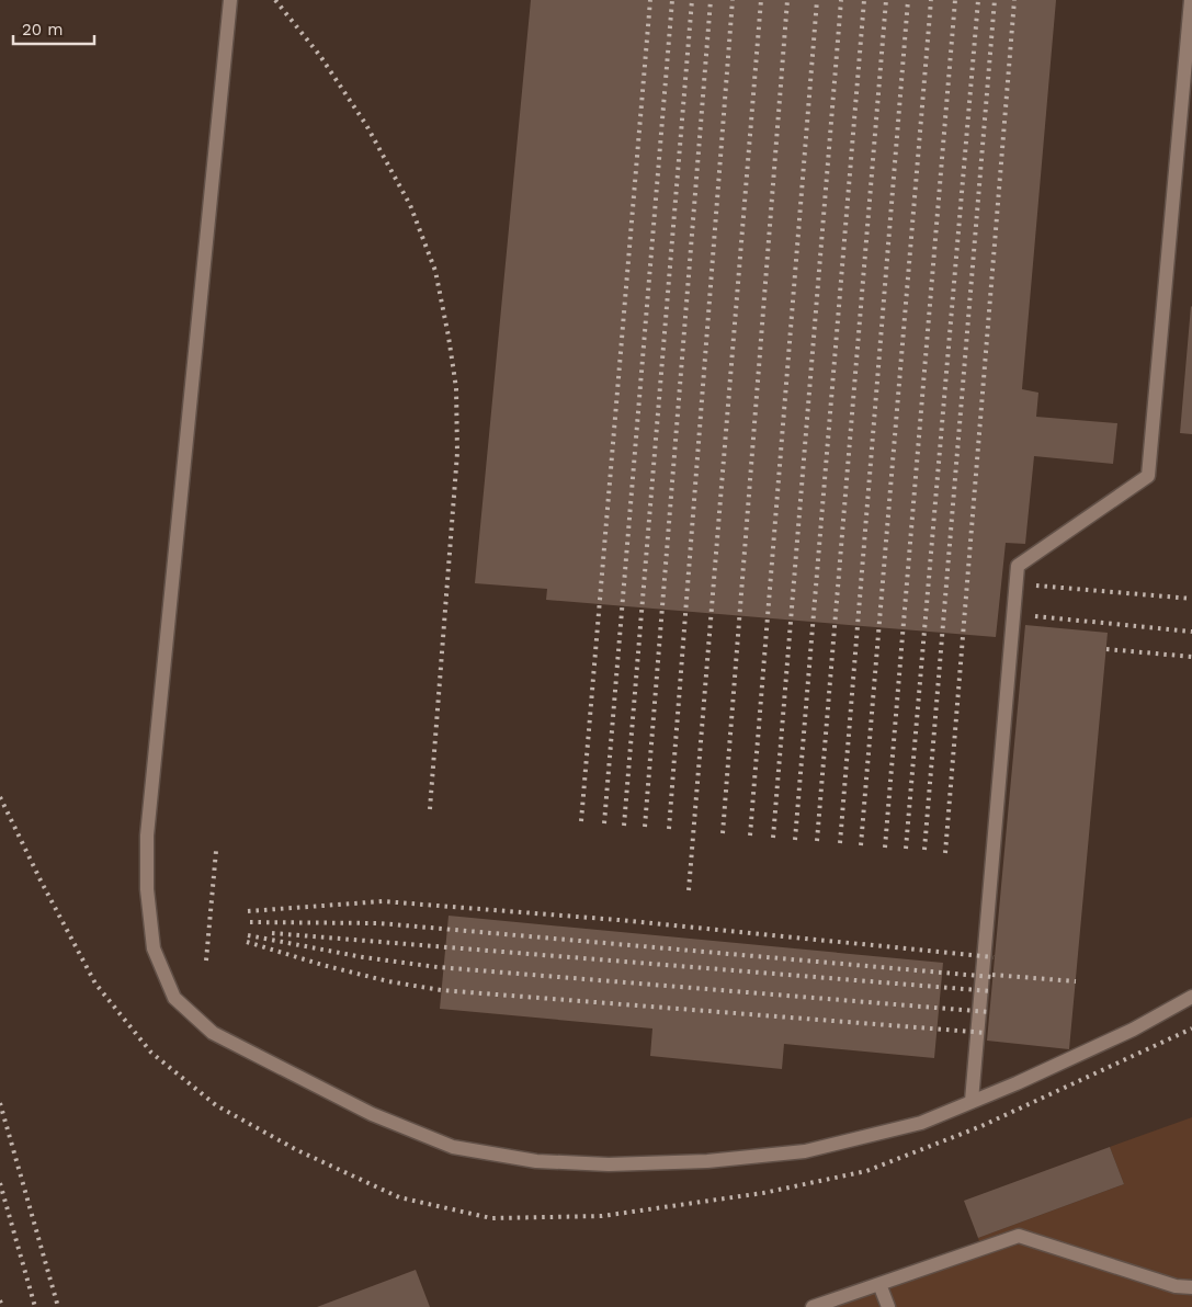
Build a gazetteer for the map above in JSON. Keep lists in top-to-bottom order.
{
  "scale_bar": "20 m"
}
